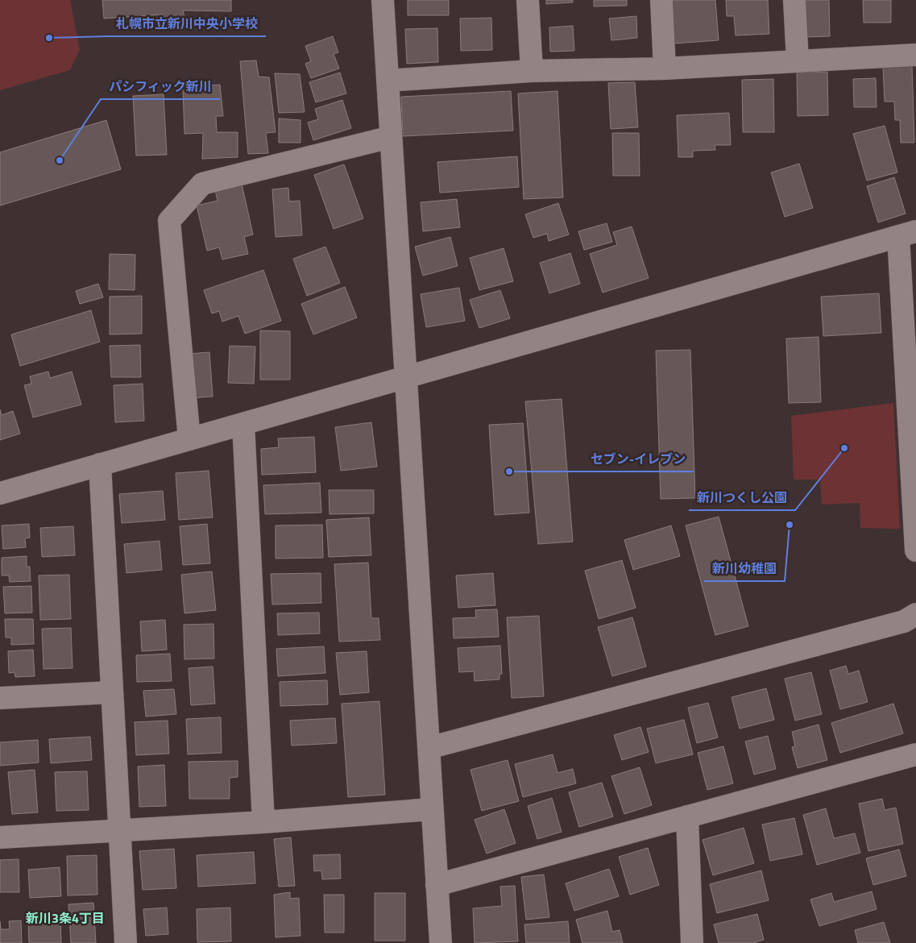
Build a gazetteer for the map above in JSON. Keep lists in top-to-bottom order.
{
  "districts": ["新川3条4丁目"],
  "places": [
    "札幌市立新川中央小学校",
    "パシフィック新川",
    "新川つくし公園",
    "セブン-イレブン",
    "新川幼稚園"
  ]
}
